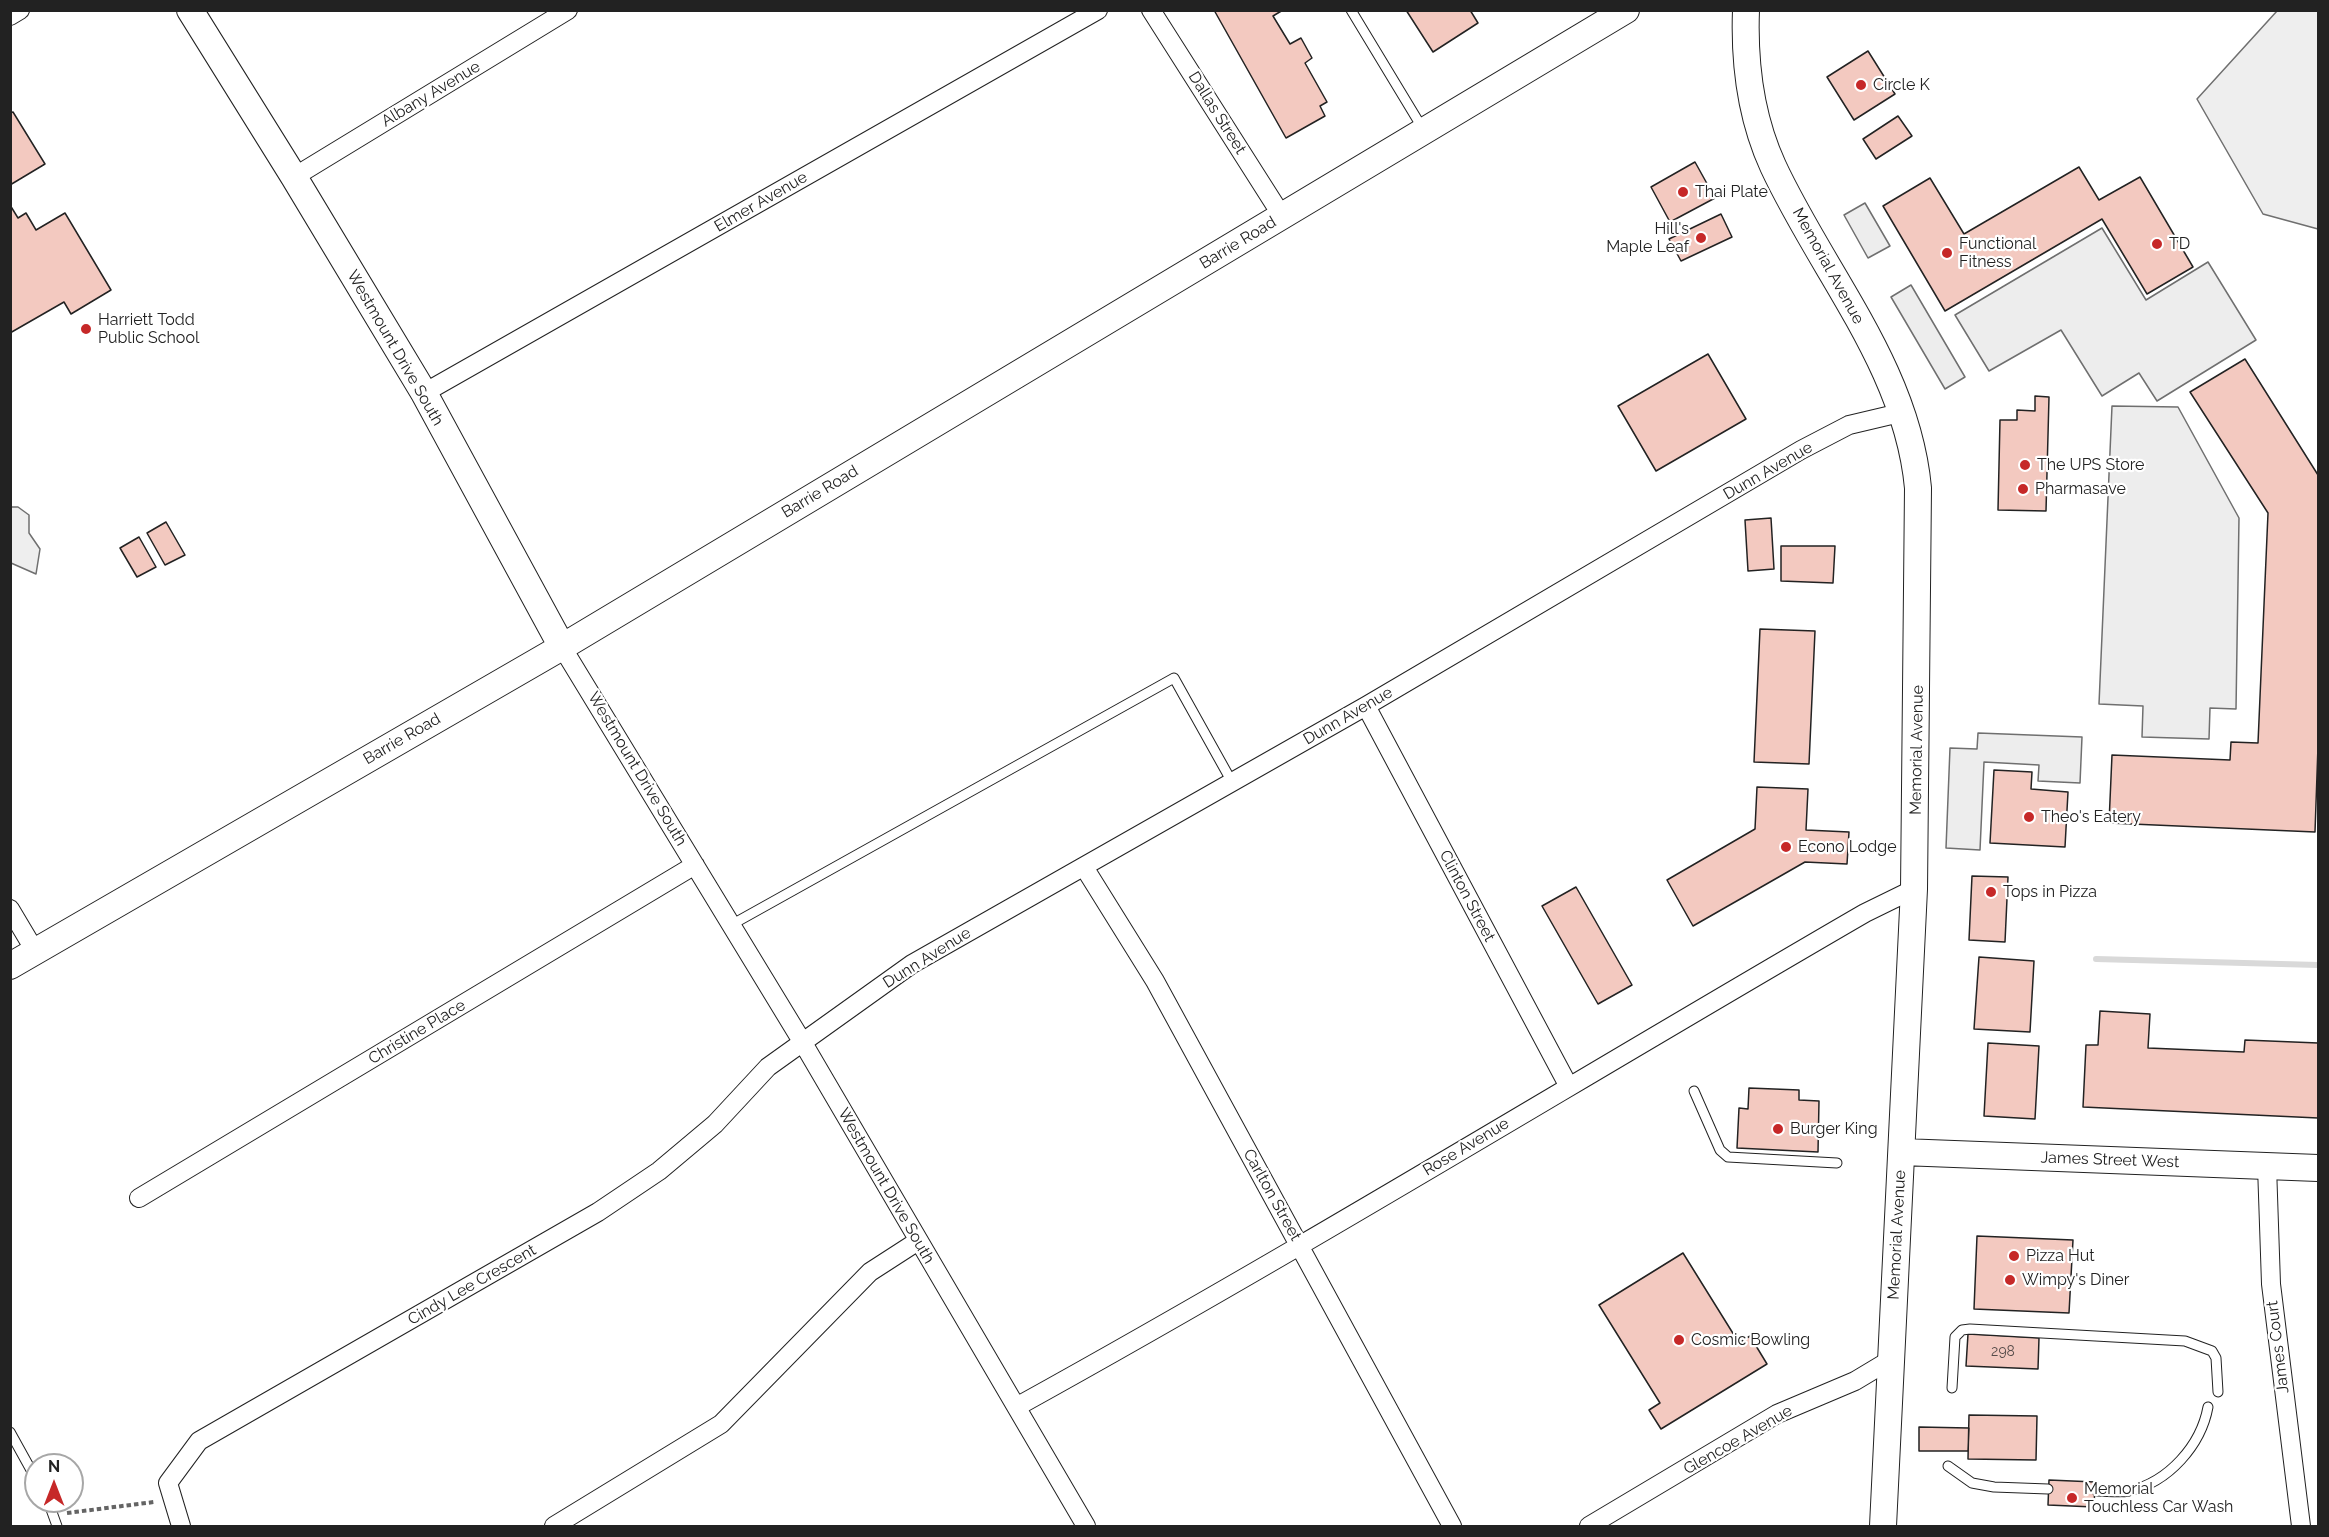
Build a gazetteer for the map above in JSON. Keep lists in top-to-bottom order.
{
  "streets": {
    "street": [
      "Albany Avenue",
      "Dallas Street",
      "Elmer Avenue",
      "Barrie Road",
      "Memorial Avenue",
      "Westmount Drive South",
      "Dunn Avenue",
      "Clinton Street",
      "Christine Place",
      "Rose Avenue",
      "James Street West",
      "Carlton Street",
      "Cindy Lee Crescent",
      "James Court",
      "Glencoe Avenue"
    ]
  },
  "crossings": [
    ["Albany Avenue", "Westmount Drive South"],
    ["Dallas Street", "Barrie Road"],
    ["Elmer Avenue", "Westmount Drive South"],
    ["Barrie Road", "Westmount Drive South"],
    ["Memorial Avenue", "Dunn Avenue"],
    ["Memorial Avenue", "Rose Avenue"],
    ["Memorial Avenue", "James Street West"],
    ["Memorial Avenue", "Glencoe Avenue"],
    ["Westmount Drive South", "Dunn Avenue"],
    ["Westmount Drive South", "Christine Place"],
    ["Westmount Drive South", "Rose Avenue"],
    ["Westmount Drive South", "Cindy Lee Crescent"],
    ["Dunn Avenue", "Clinton Street"],
    ["Dunn Avenue", "Carlton Street"],
    ["Dunn Avenue", "Cindy Lee Crescent"],
    ["Clinton Street", "Rose Avenue"],
    ["Rose Avenue", "Carlton Street"],
    ["James Street West", "James Court"]
  ],
  "places": [
    "Circle K",
    "Thai Plate",
    "Hill's Maple Leaf",
    "TD",
    "Functional Fitness",
    "Harriett Todd Public School",
    "The UPS Store",
    "Pharmasave",
    "Theo's Eatery",
    "Econo Lodge",
    "Tops in Pizza",
    "Burger King",
    "Pizza Hut",
    "Wimpy's Diner",
    "Cosmic Bowling",
    "Memorial Touchless Car Wash"
  ],
  "house_numbers": ["298"],
  "north": "top"
}
